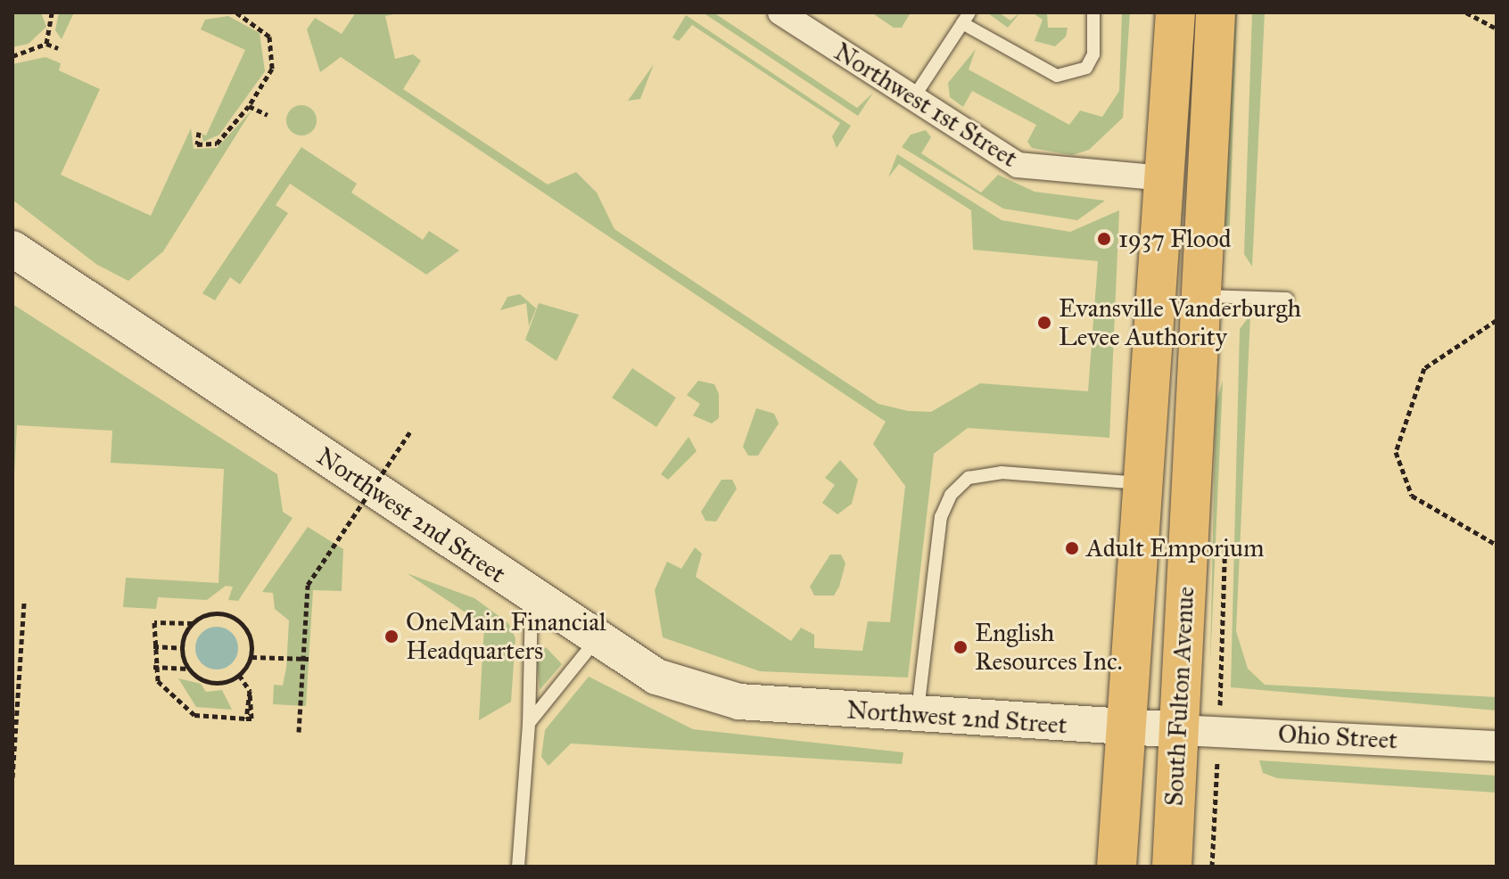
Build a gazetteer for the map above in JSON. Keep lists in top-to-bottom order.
{
  "streets": {
    "highway": ["South Fulton Avenue"],
    "main road": ["Northwest 2nd Street"],
    "street": ["Northwest 1st Street", "Ohio Street"]
  },
  "crossings": [
    ["Northwest 1st Street", "South Fulton Avenue"],
    ["Northwest 2nd Street", "South Fulton Avenue"],
    ["Northwest 2nd Street", "Ohio Street"],
    ["South Fulton Avenue", "Ohio Street"]
  ],
  "places": [
    "1937 Flood",
    "Evansville Vanderburgh Levee Authority",
    "Adult Emporium",
    "OneMain Financial Headquarters",
    "English Resources Inc."
  ]
}
